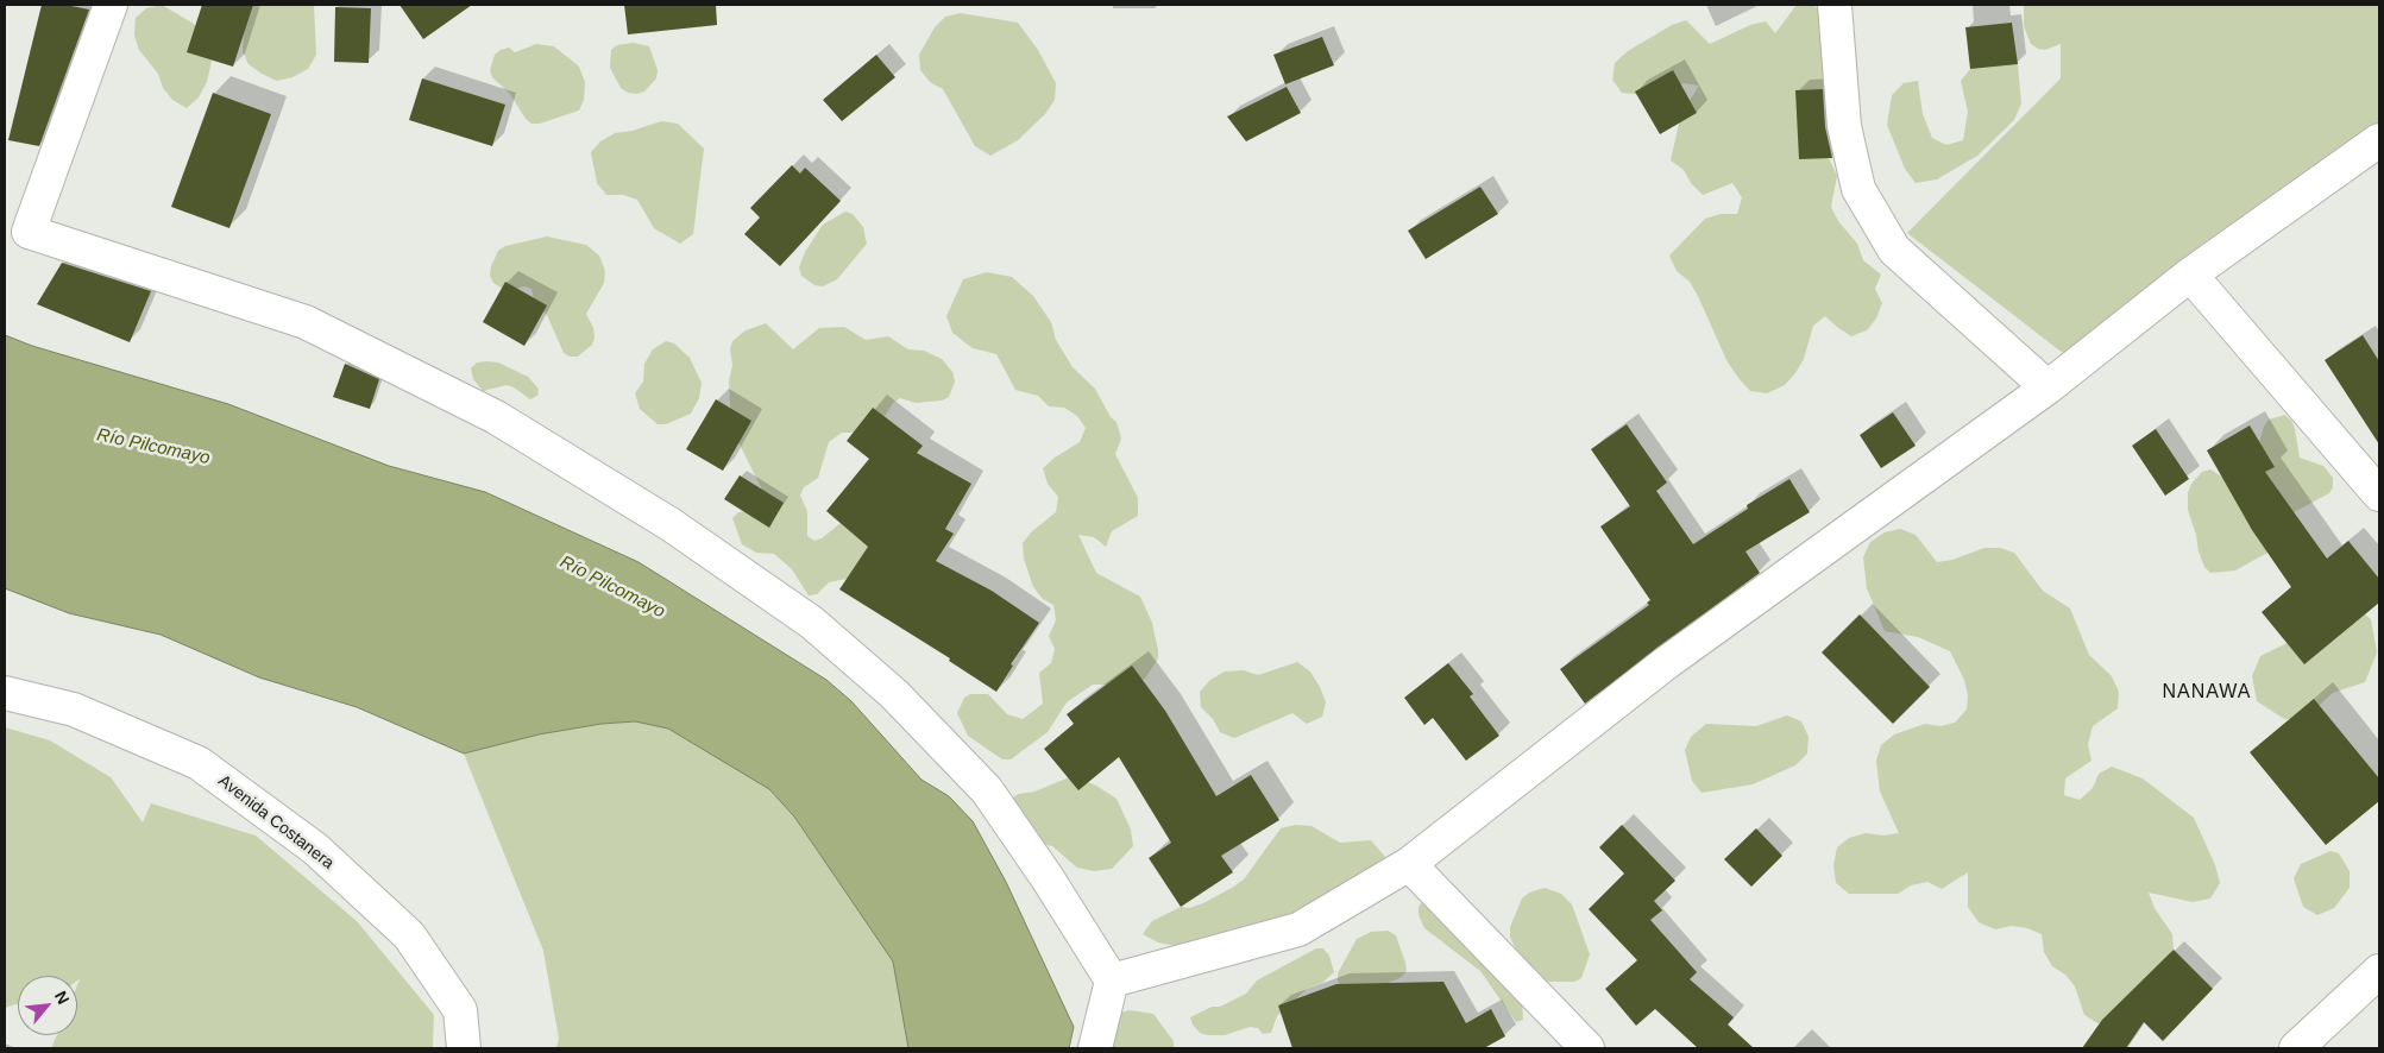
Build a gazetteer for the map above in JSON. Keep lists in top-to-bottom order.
{
  "streets": {
    "street": ["Avenida Costanera"]
  },
  "districts": ["NANAWA"],
  "water": ["Río Pilcomayo"],
  "north": "top right"
}
